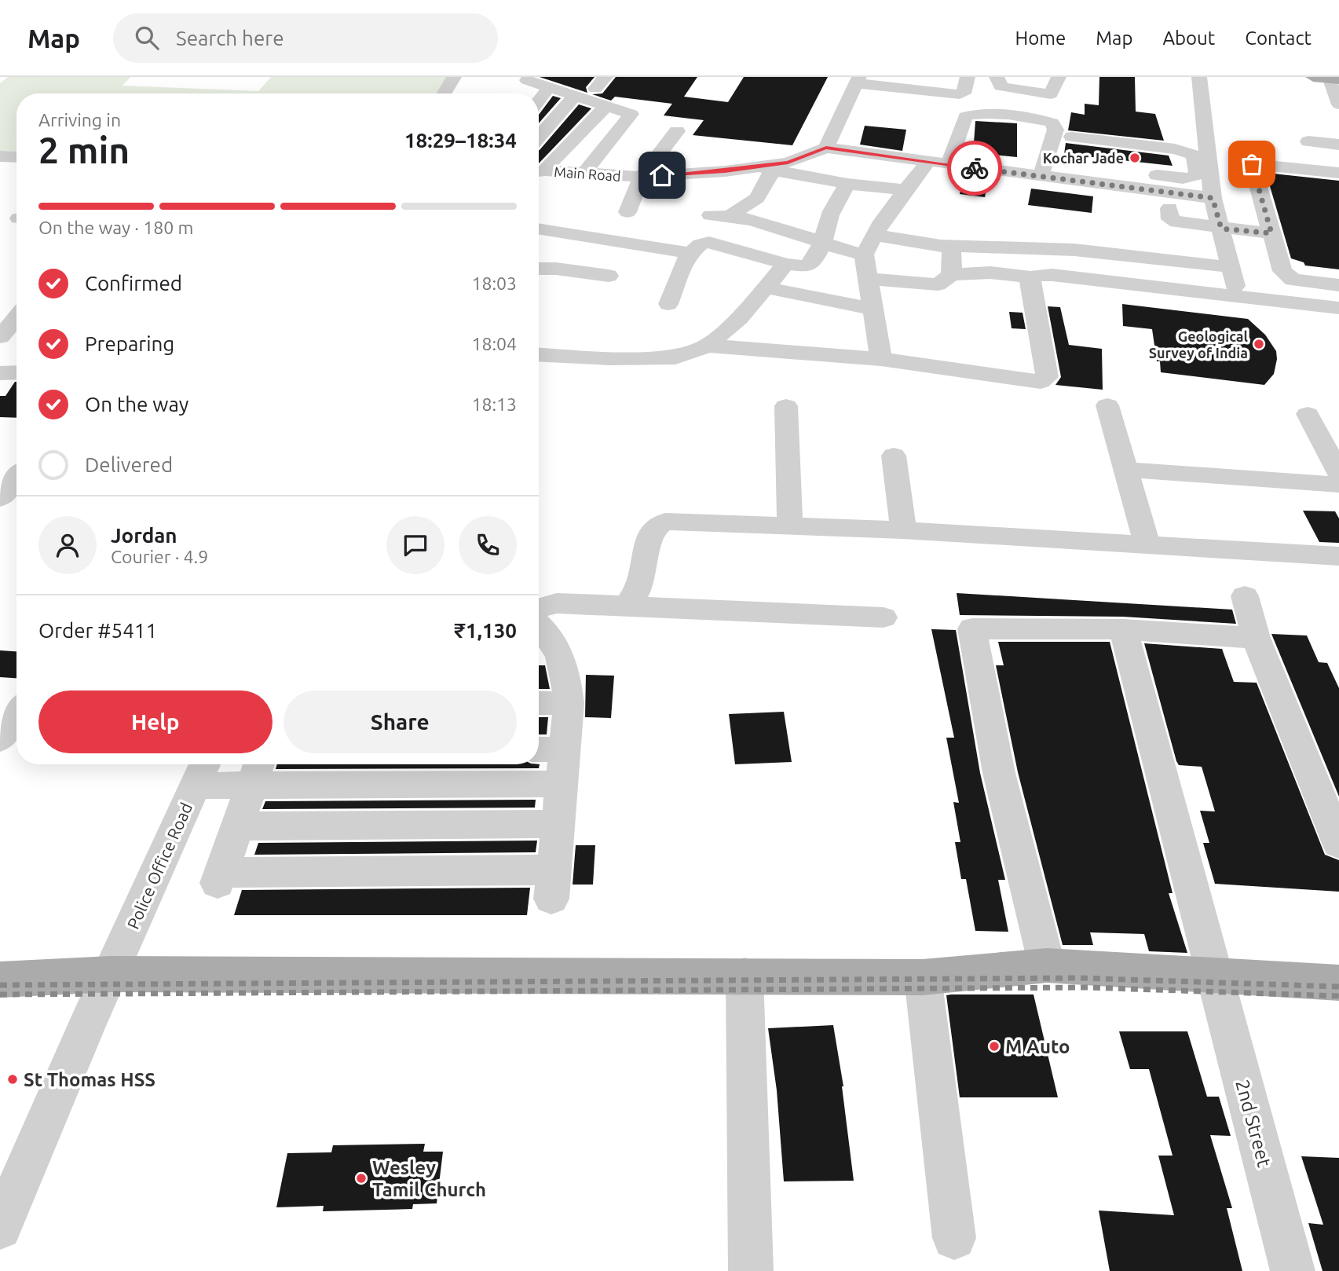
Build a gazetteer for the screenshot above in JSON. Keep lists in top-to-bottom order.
{
  "streets": {
    "street": ["Main Road", "Police Office Road", "2nd Street"]
  },
  "places": [
    "Kochar Jade",
    "Geological Survey of India",
    "M Auto",
    "St Thomas HSS",
    "Wesley Tamil Church"
  ],
  "page": {
    "header": "Map",
    "search": "Search here",
    "nav": [
      "Home",
      "Map",
      "About",
      "Contact"
    ],
    "heading": ["2 min", "Arriving in", "18:29–18:34"],
    "panel": [
      "Jordan",
      "Courier · 4.9",
      "Order #5411",
      "₹1,130"
    ],
    "bar": "On the way · 180 m",
    "list": [
      ["Confirmed", "18:03"],
      ["Preparing", "18:04"],
      ["On the way", "18:13"],
      "Delivered"
    ],
    "buttons": ["Help", "Share"]
  }
}
